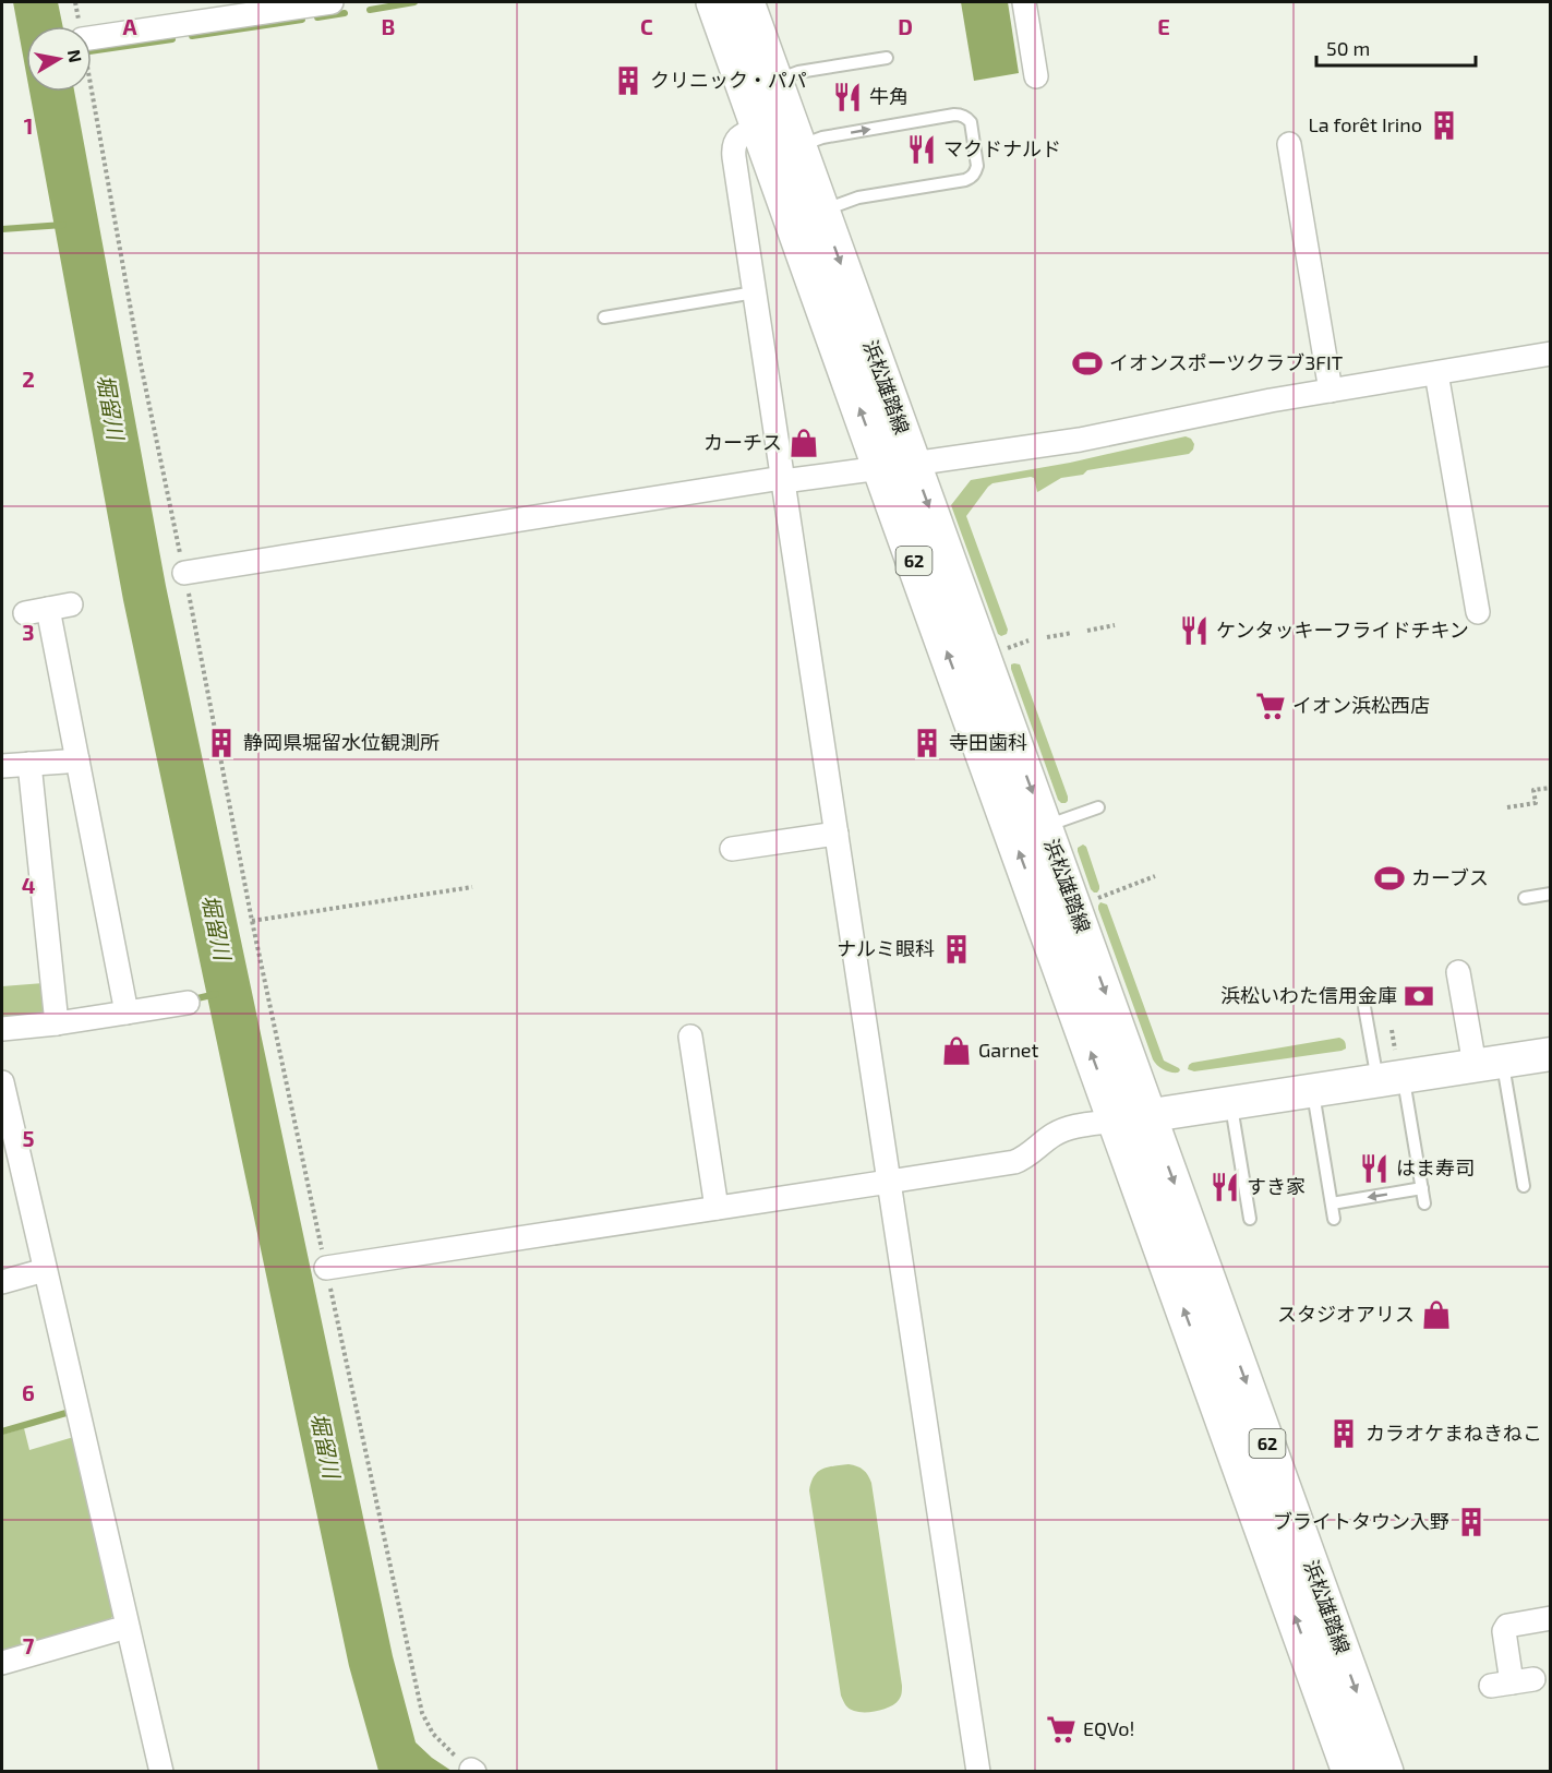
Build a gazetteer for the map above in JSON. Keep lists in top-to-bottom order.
{
  "streets": {
    "main road": ["浜松雄踏線", "62"]
  },
  "water": ["堀留川"],
  "places": {
    "building": [
      "クリニック・パパ",
      "La forêt Irino",
      "静岡県堀留水位観測所",
      "寺田歯科",
      "ナルミ眼科",
      "カラオケまねきねこ",
      "ブライトタウン入野"
    ],
    "restaurant": [
      "牛角",
      "マクドナルド",
      "ケンタッキーフライドチキン",
      "はま寿司",
      "すき家"
    ],
    "sports": ["イオンスポーツクラブ3FIT", "カーブス"],
    "shop": ["カーチス", "Garnet", "スタジオアリス"],
    "supermarket": ["イオン浜松西店", "EQVo!"],
    "bank": ["浜松いわた信用金庫"]
  },
  "scale_bar": "50 m",
  "north": "right",
  "grid": {
    "columns": [
      "A",
      "B",
      "C",
      "D",
      "E"
    ],
    "rows": [
      "1",
      "2",
      "3",
      "4",
      "5",
      "6",
      "7"
    ]
  }
}
